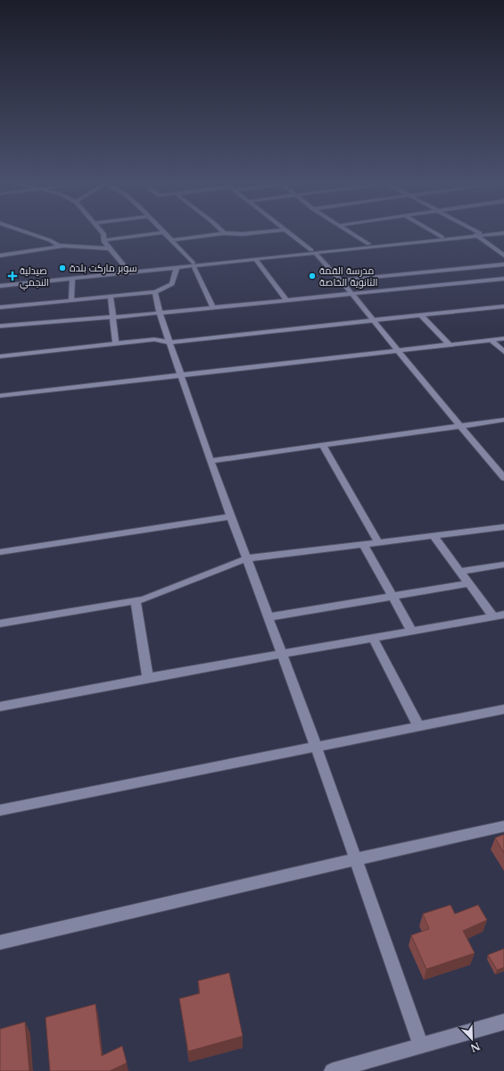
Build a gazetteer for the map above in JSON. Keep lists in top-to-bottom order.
{
  "places": {
    "other": ["سوبر ماركت بلدة", "مدرسة القمة الثانوية الخاصة"],
    "health": ["صيدلية النجمي"]
  },
  "north": "bottom right"
}
